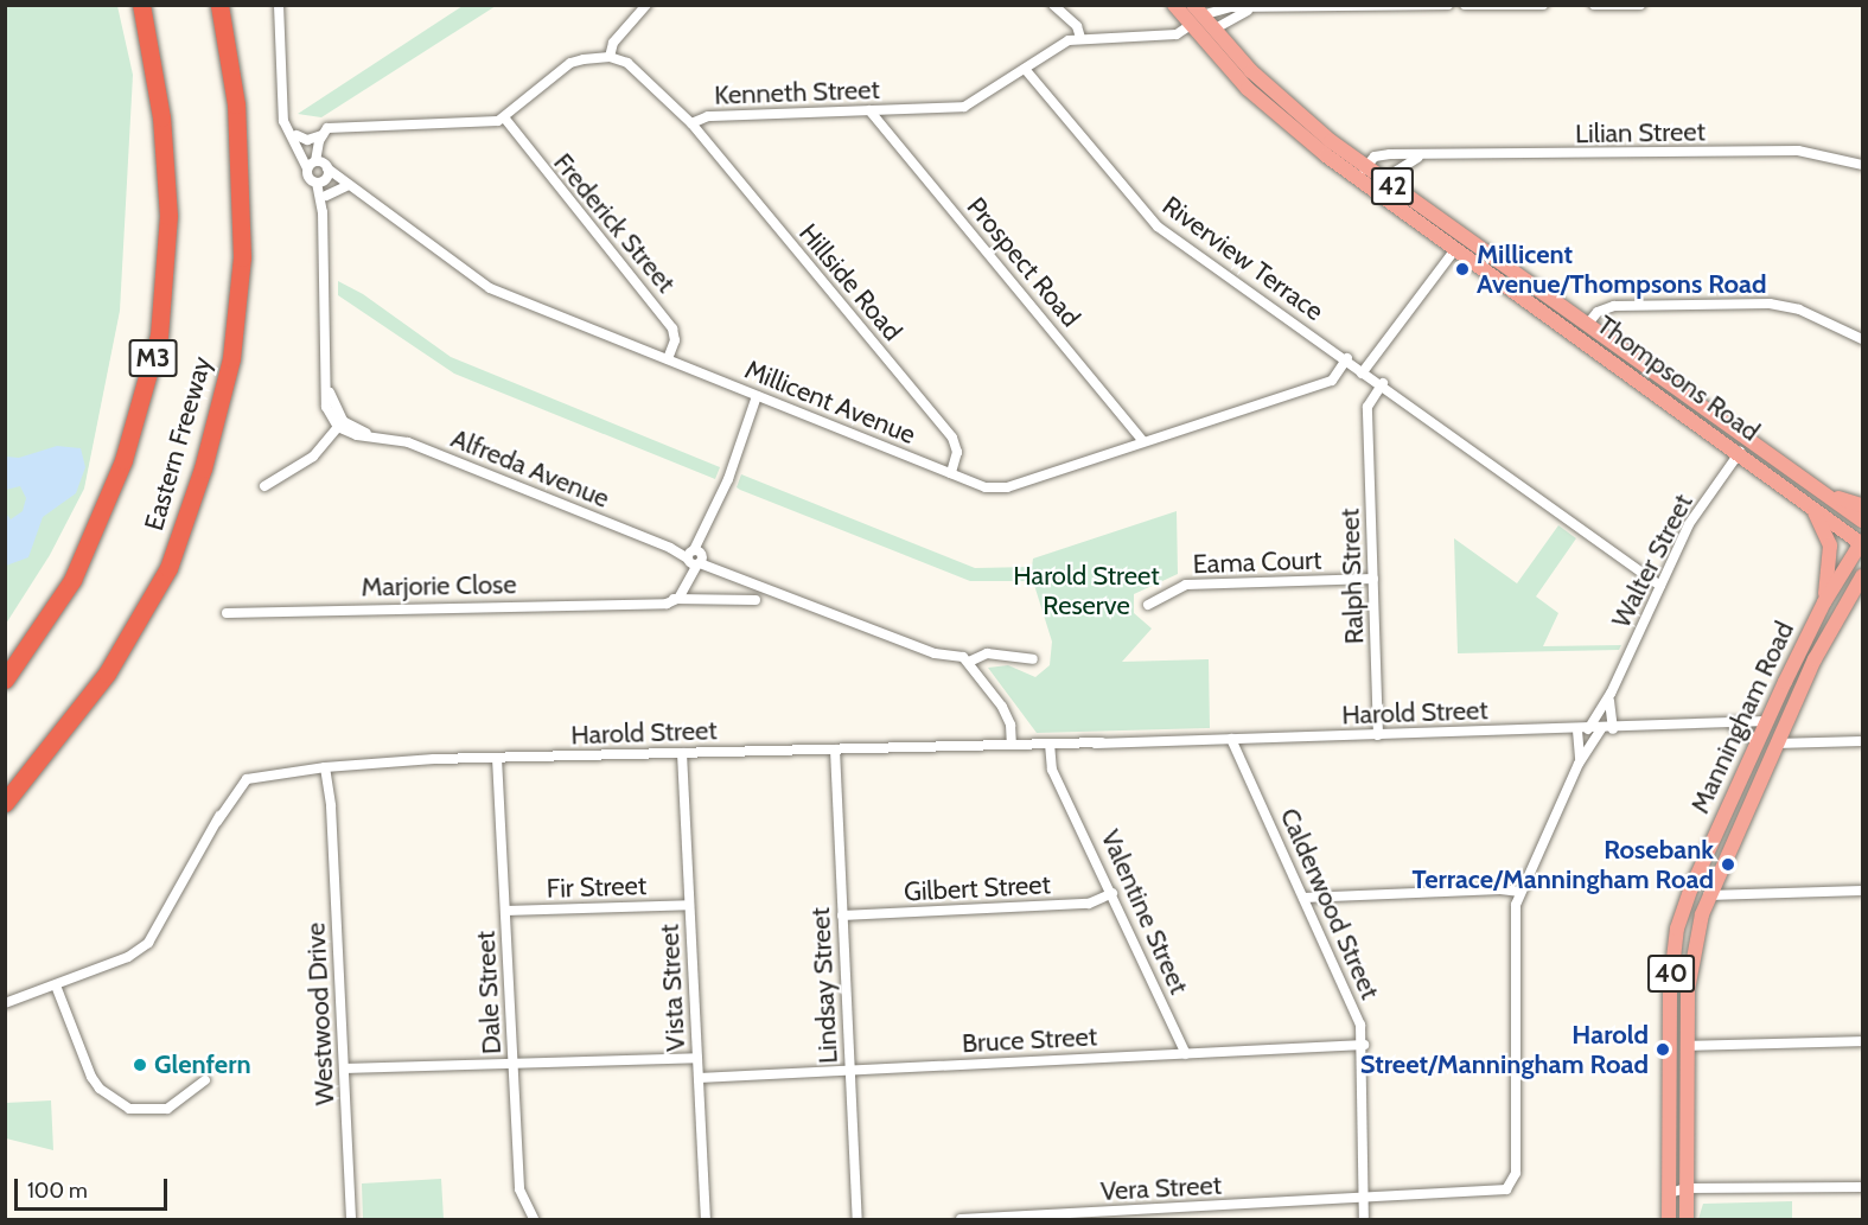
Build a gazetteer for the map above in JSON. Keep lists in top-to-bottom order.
{
  "streets": {
    "highway": ["M3", "Eastern Freeway"],
    "main road": [
      "42",
      "Thompsons Road",
      "Manningham Road",
      "40"
    ],
    "street": [
      "Kenneth Street",
      "Lilian Street",
      "Frederick Street",
      "Riverview Terrace",
      "Prospect Road",
      "Hillside Road",
      "Millicent Avenue",
      "Alfreda Avenue",
      "Walter Street",
      "Eama Court",
      "Ralph Street",
      "Marjorie Close",
      "Harold Street",
      "Fir Street",
      "Gilbert Street",
      "Calderwood Street",
      "Valentine Street",
      "Lindsay Street",
      "Vista Street",
      "Dale Street",
      "Westwood Drive",
      "Bruce Street",
      "Vera Street"
    ]
  },
  "crossings": [
    ["Kenneth Street", "Riverview Terrace"],
    ["Kenneth Street", "Prospect Road"],
    ["Kenneth Street", "Hillside Road"],
    ["Kenneth Street", "Thompsons Road"],
    ["Lilian Street", "Thompsons Road"],
    ["Frederick Street", "Millicent Avenue"],
    ["Riverview Terrace", "Millicent Avenue"],
    ["Riverview Terrace", "Walter Street"],
    ["Riverview Terrace", "Ralph Street"],
    ["Prospect Road", "Millicent Avenue"],
    ["Hillside Road", "Millicent Avenue"],
    ["Thompsons Road", "Walter Street"],
    ["Thompsons Road", "Manningham Road"],
    ["Walter Street", "Harold Street"],
    ["Eama Court", "Ralph Street"],
    ["Ralph Street", "Harold Street"],
    ["Harold Street", "Manningham Road"],
    ["Harold Street", "Calderwood Street"],
    ["Harold Street", "Valentine Street"],
    ["Harold Street", "Lindsay Street"],
    ["Harold Street", "Vista Street"],
    ["Harold Street", "Dale Street"],
    ["Harold Street", "Westwood Drive"],
    ["Fir Street", "Vista Street"],
    ["Fir Street", "Dale Street"],
    ["Gilbert Street", "Valentine Street"],
    ["Gilbert Street", "Lindsay Street"],
    ["Calderwood Street", "Bruce Street"],
    ["Calderwood Street", "Vera Street"],
    ["Valentine Street", "Bruce Street"],
    ["Lindsay Street", "Bruce Street"],
    ["Vista Street", "Bruce Street"]
  ],
  "parks": ["Harold Street Reserve"],
  "places": [
    "Millicent Avenue/Thompsons Road",
    "Rosebank Terrace/Manningham Road",
    "Harold Street/Manningham Road",
    "Glenfern"
  ],
  "scale_bar": "100 m"
}
